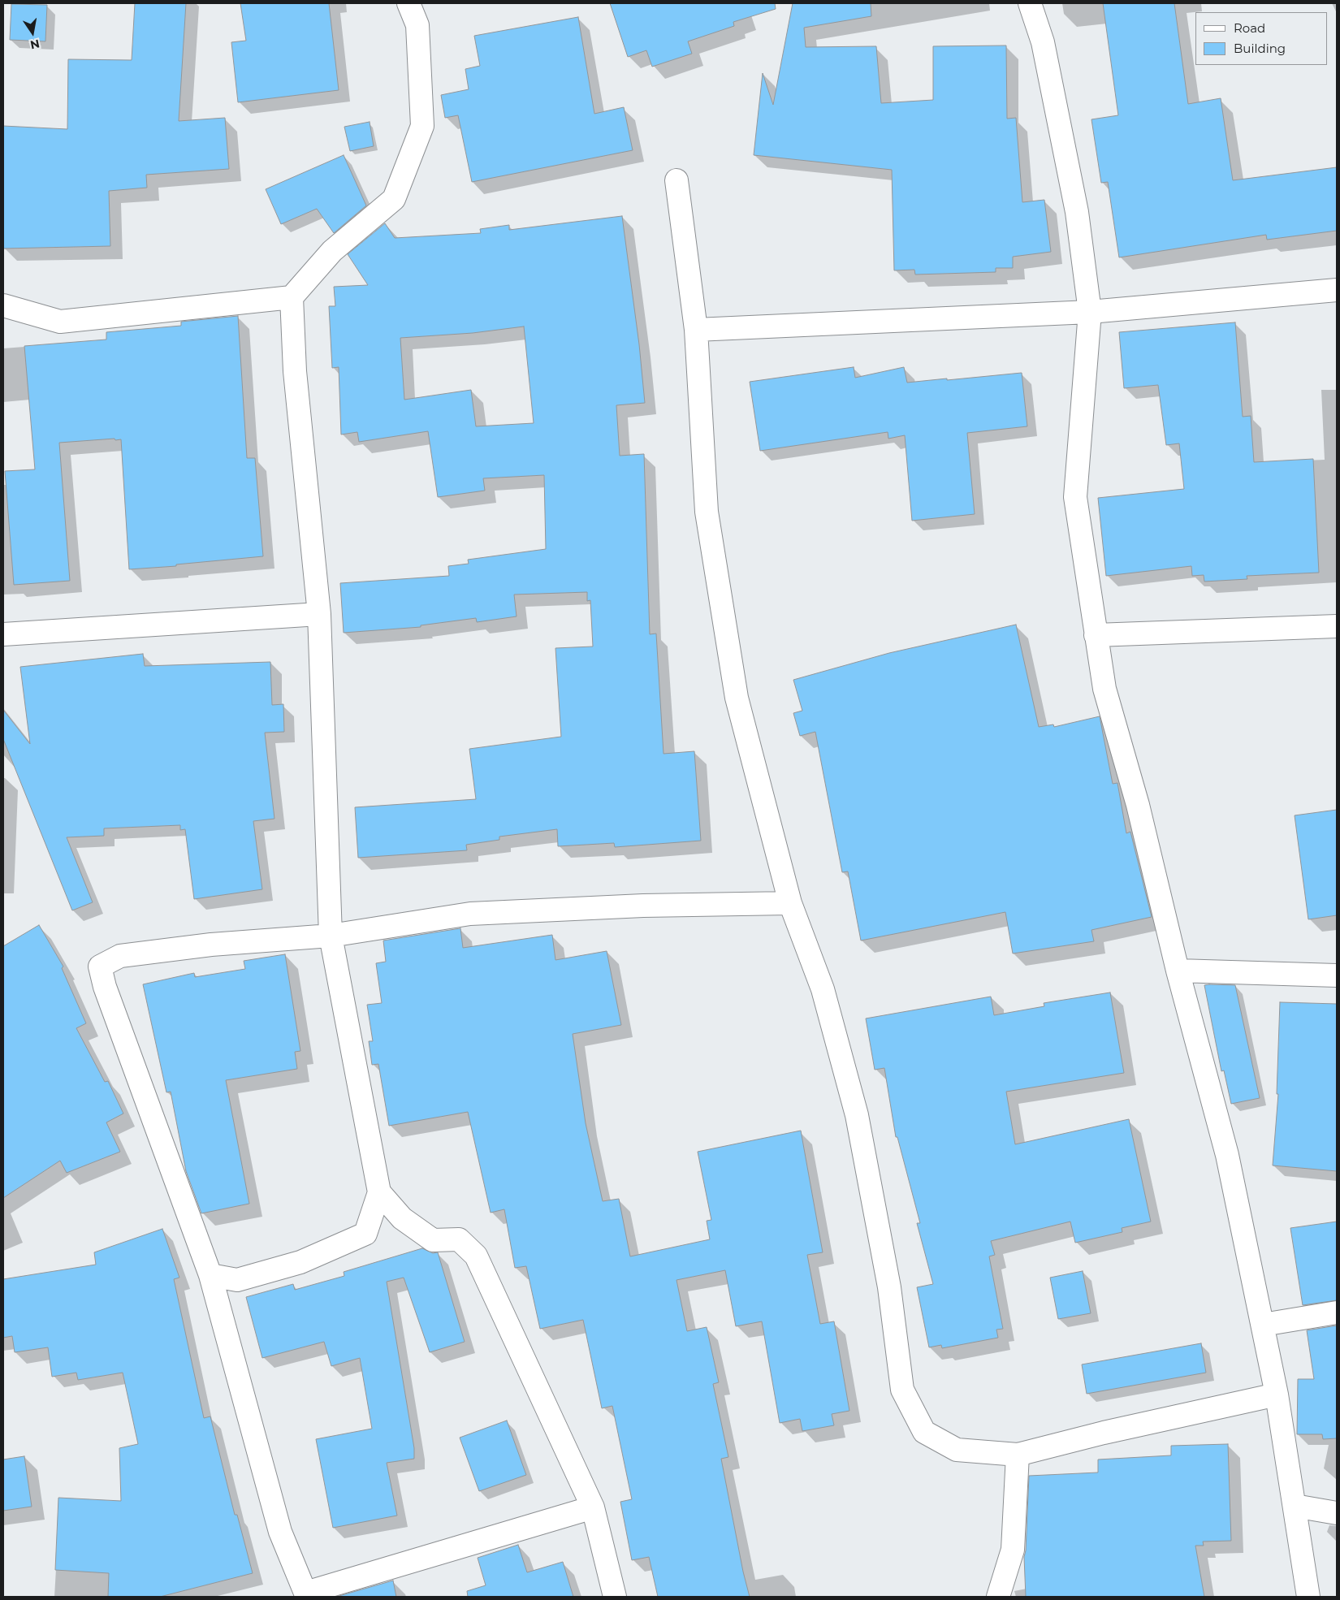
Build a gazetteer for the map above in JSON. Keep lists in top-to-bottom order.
{
  "legend": ["Road", "Building"],
  "north": "bottom"
}
